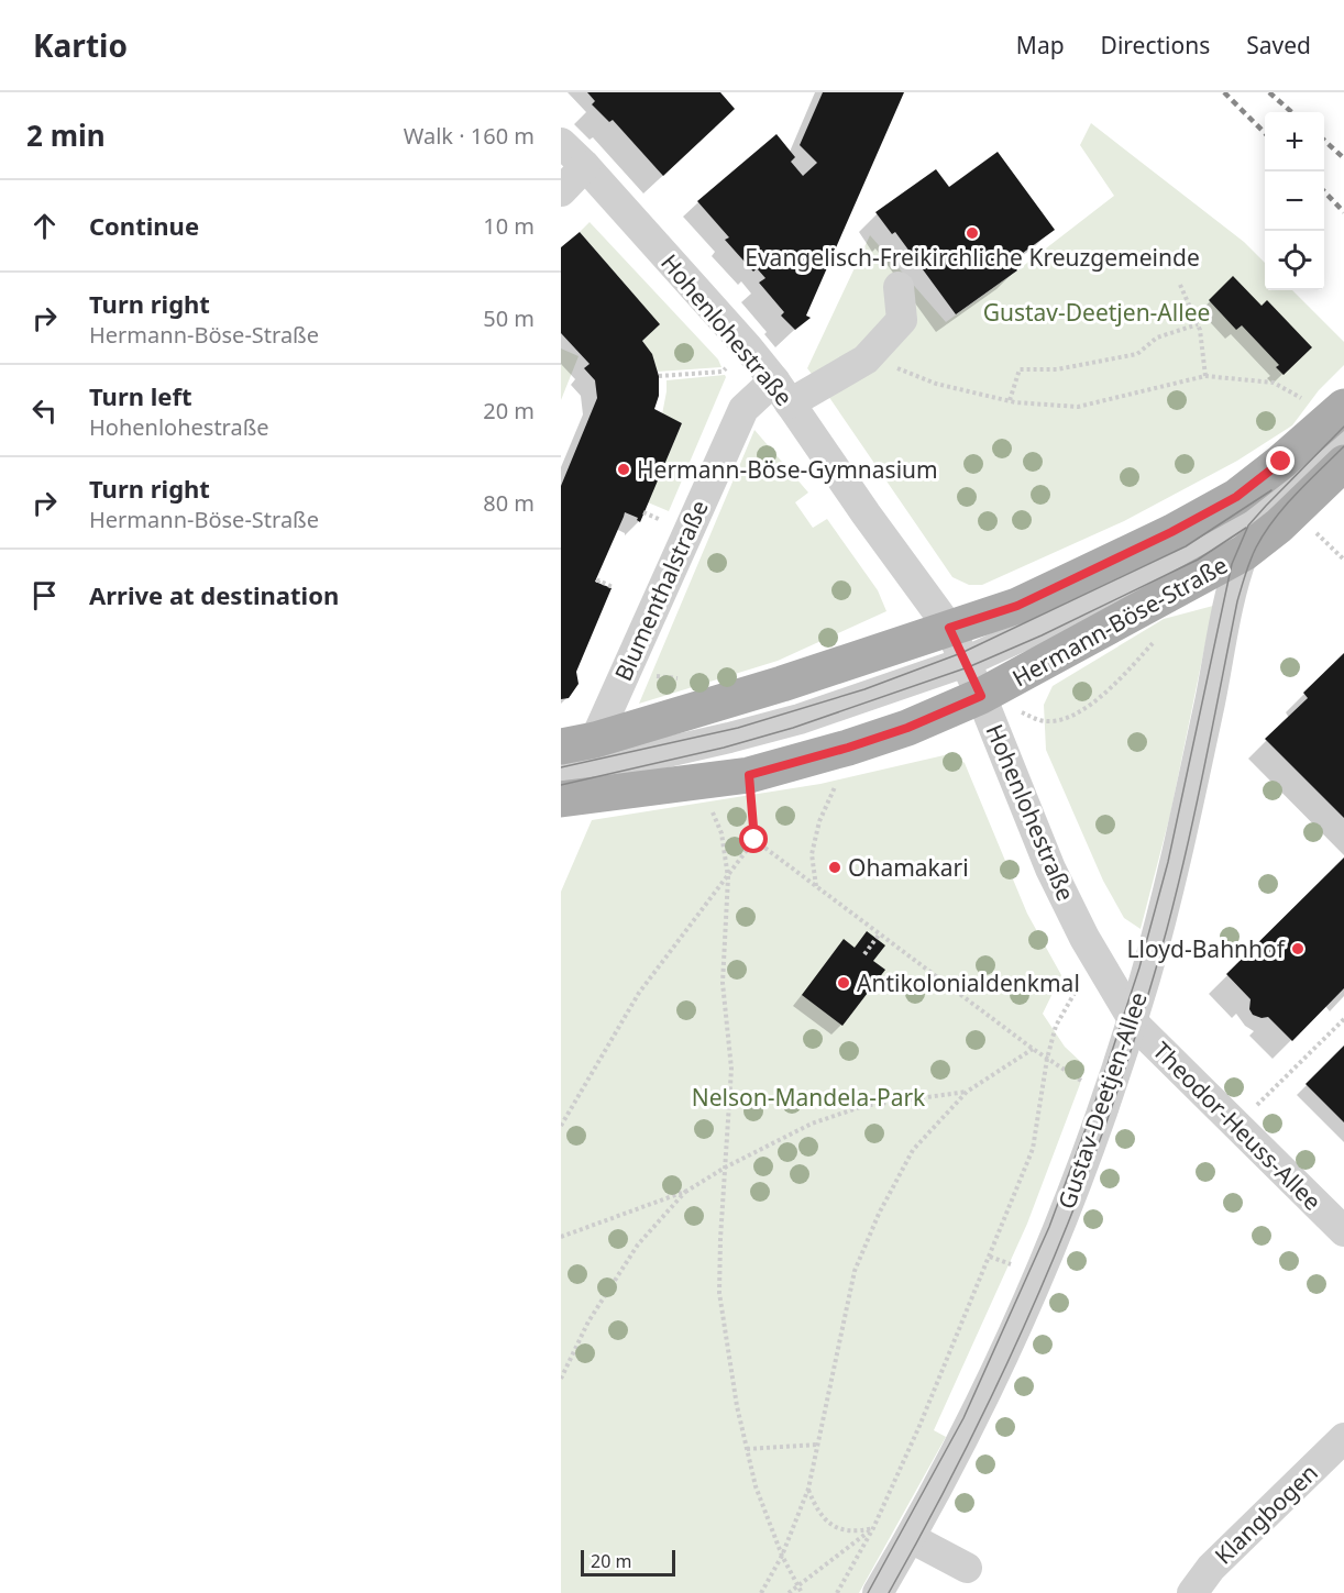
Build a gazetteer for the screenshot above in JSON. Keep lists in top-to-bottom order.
{
  "streets": {
    "main road": ["Hermann-Böse-Straße"],
    "street": [
      "Hohenlohestraße",
      "Blumenthalstraße",
      "Gustav-Deetjen-Allee",
      "Theodor-Heuss-Allee",
      "Klangbogen"
    ]
  },
  "crossings": [
    ["Hohenlohestraße", "Blumenthalstraße"],
    ["Hohenlohestraße", "Hermann-Böse-Straße"],
    ["Hohenlohestraße", "Gustav-Deetjen-Allee"],
    ["Hohenlohestraße", "Theodor-Heuss-Allee"],
    ["Hermann-Böse-Straße", "Gustav-Deetjen-Allee"],
    ["Gustav-Deetjen-Allee", "Theodor-Heuss-Allee"]
  ],
  "parks": ["Gustav-Deetjen-Allee", "Nelson-Mandela-Park"],
  "places": [
    "Evangelisch-Freikirchliche Kreuzgemeinde",
    "Hermann-Böse-Gymnasium",
    "Ohamakari",
    "Lloyd-Bahnhof",
    "Antikolonialdenkmal"
  ],
  "scale_bar": "20 m",
  "page": {
    "header": "Kartio",
    "nav": ["Map", "Directions", "Saved"],
    "heading": ["2 min", "Walk · 160 m"],
    "map_buttons": ["+", "−"],
    "list": [
      ["Continue", "10 m"],
      ["Turn right", "Hermann-Böse-Straße", "50 m"],
      ["Turn left", "Hohenlohestraße", "20 m"],
      ["Turn right", "Hermann-Böse-Straße", "80 m"],
      "Arrive at destination"
    ],
    "scale": "20 m"
  }
}
